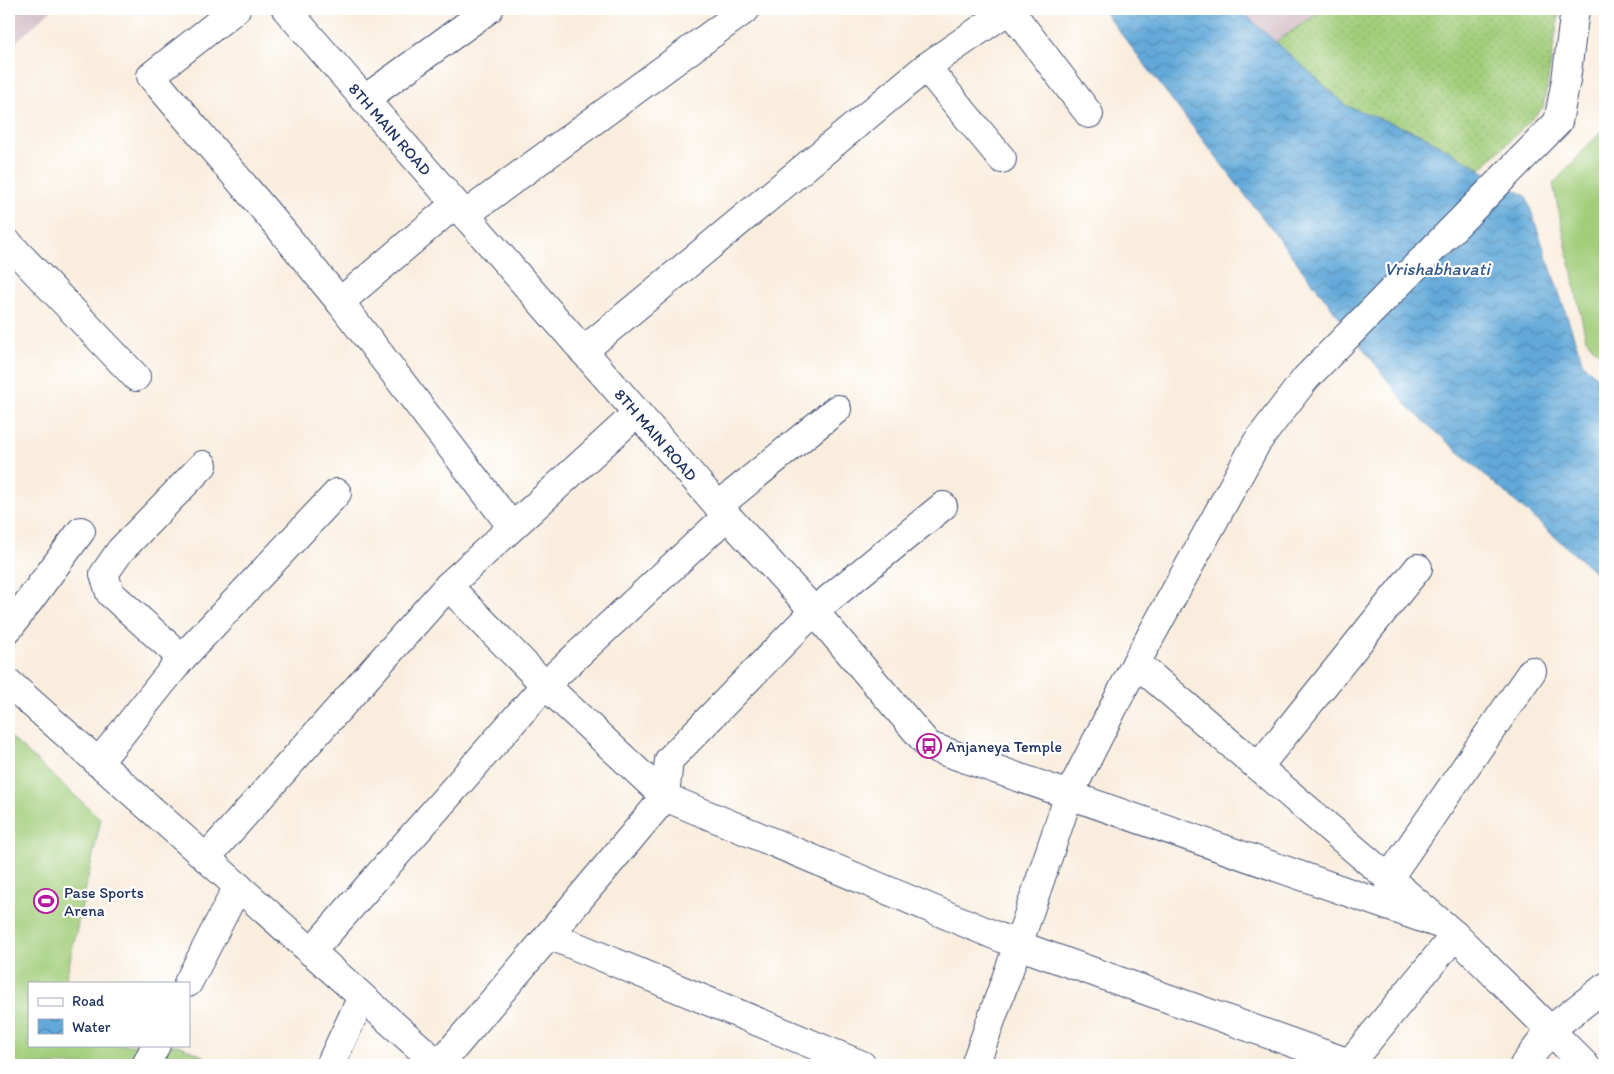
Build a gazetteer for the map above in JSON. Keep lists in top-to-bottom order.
{
  "streets": {
    "street": ["8TH MAIN ROAD"]
  },
  "water": ["Vrishabhavati"],
  "places": {
    "bus stop": ["Anjaneya Temple"],
    "sports": ["Pase Sports Arena"]
  },
  "legend": ["Road", "Water"]
}
